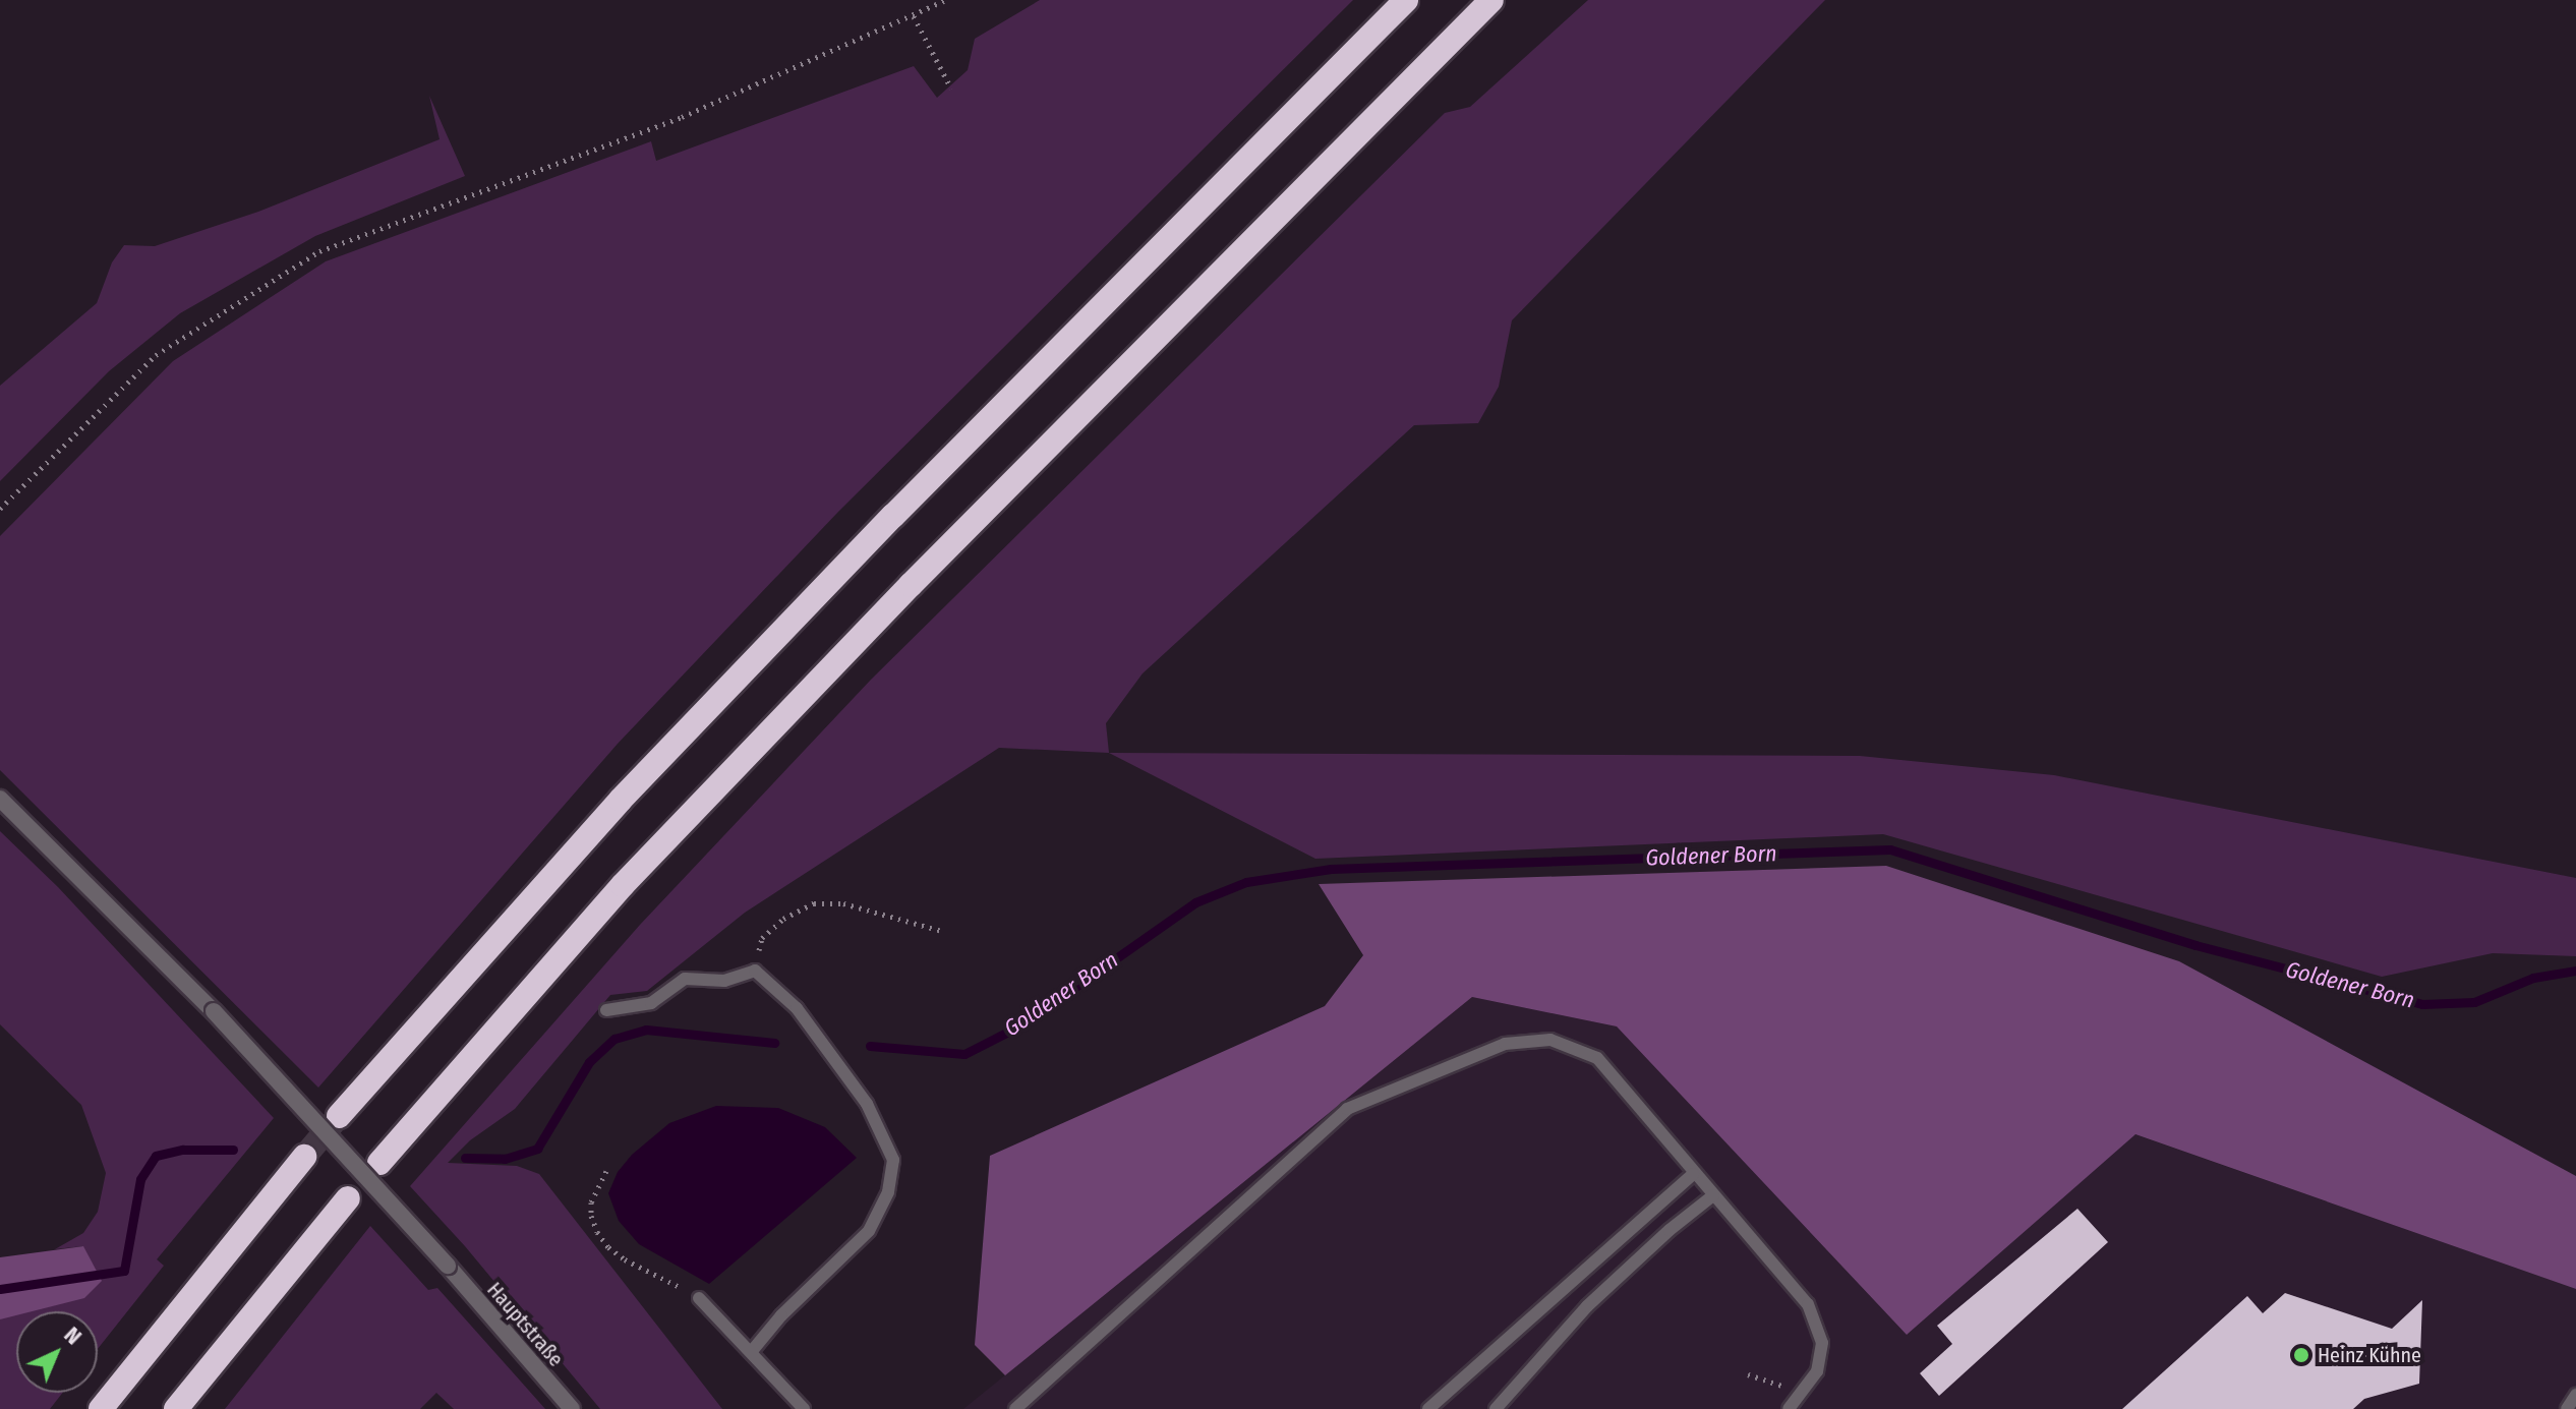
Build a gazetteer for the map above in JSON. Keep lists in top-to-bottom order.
{
  "streets": {
    "street": ["Hauptstraße"]
  },
  "water": ["Goldener Born"],
  "places": ["Heinz Kühne"],
  "north": "top right"
}
